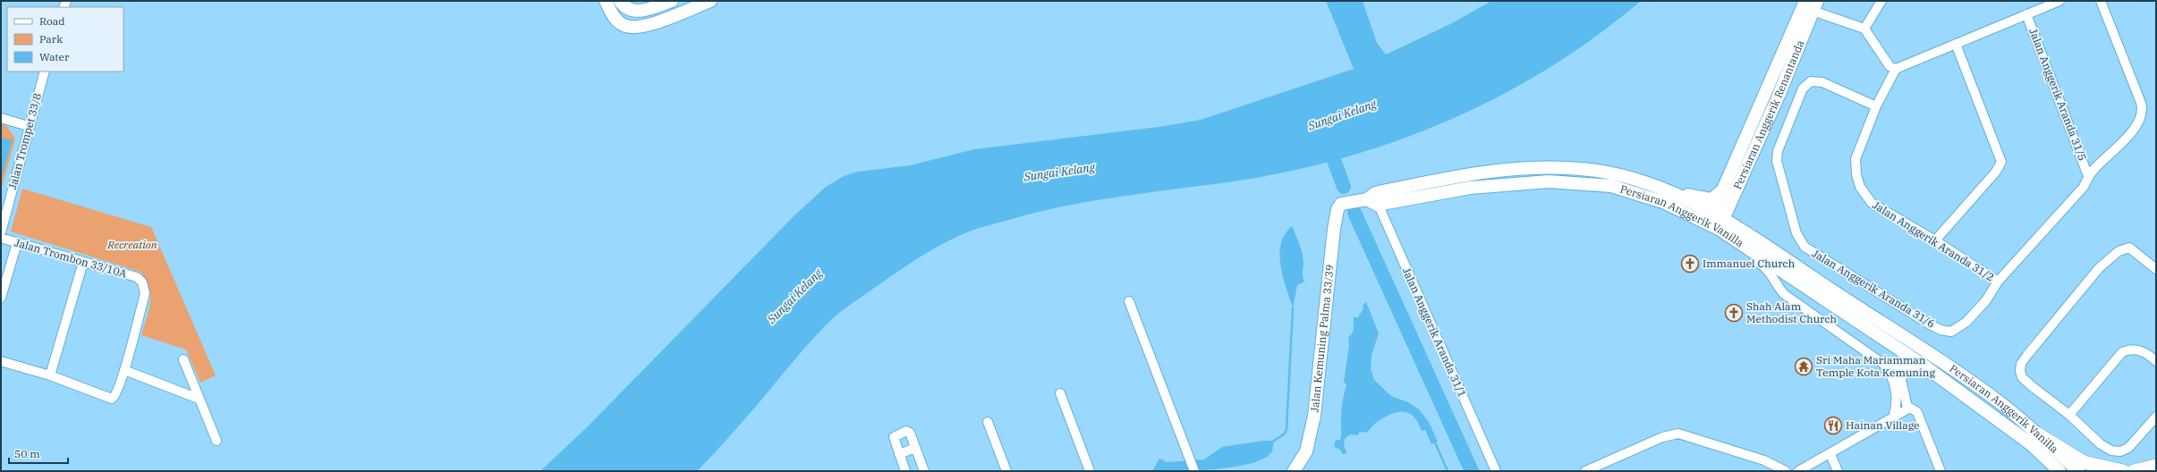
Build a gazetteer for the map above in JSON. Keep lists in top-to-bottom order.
{
  "streets": {
    "main road": ["Persiaran Anggerik Renantanda", "Persiaran Anggerik Vanilla", "Jalan Kemuning Palma 33/39"],
    "street": [
      "Jalan Anggerik Aranda 31/5",
      "Jalan Trompet 33/8",
      "Jalan Anggerik Aranda 31/2",
      "Jalan Trombon 33/10A",
      "Jalan Anggerik Aranda 31/6",
      "Jalan Anggerik Aranda 31/1"
    ]
  },
  "crossings": [
    ["Jalan Anggerik Aranda 31/5", "Jalan Anggerik Aranda 31/6"],
    ["Persiaran Anggerik Renantanda", "Persiaran Anggerik Vanilla"],
    ["Persiaran Anggerik Vanilla", "Jalan Anggerik Aranda 31/1"],
    ["Persiaran Anggerik Vanilla", "Jalan Kemuning Palma 33/39"],
    ["Jalan Anggerik Aranda 31/2", "Jalan Anggerik Aranda 31/6"]
  ],
  "water": ["Sungai Kelang"],
  "parks": ["Recreation"],
  "places": {
    "church": ["Immanuel Church", "Shah Alam Methodist Church"],
    "temple": ["Sri Maha Mariamman Temple Kota Kemuning"],
    "restaurant": ["Hainan Village"]
  },
  "legend": ["Road", "Park", "Water"],
  "scale_bar": "50 m"
}
